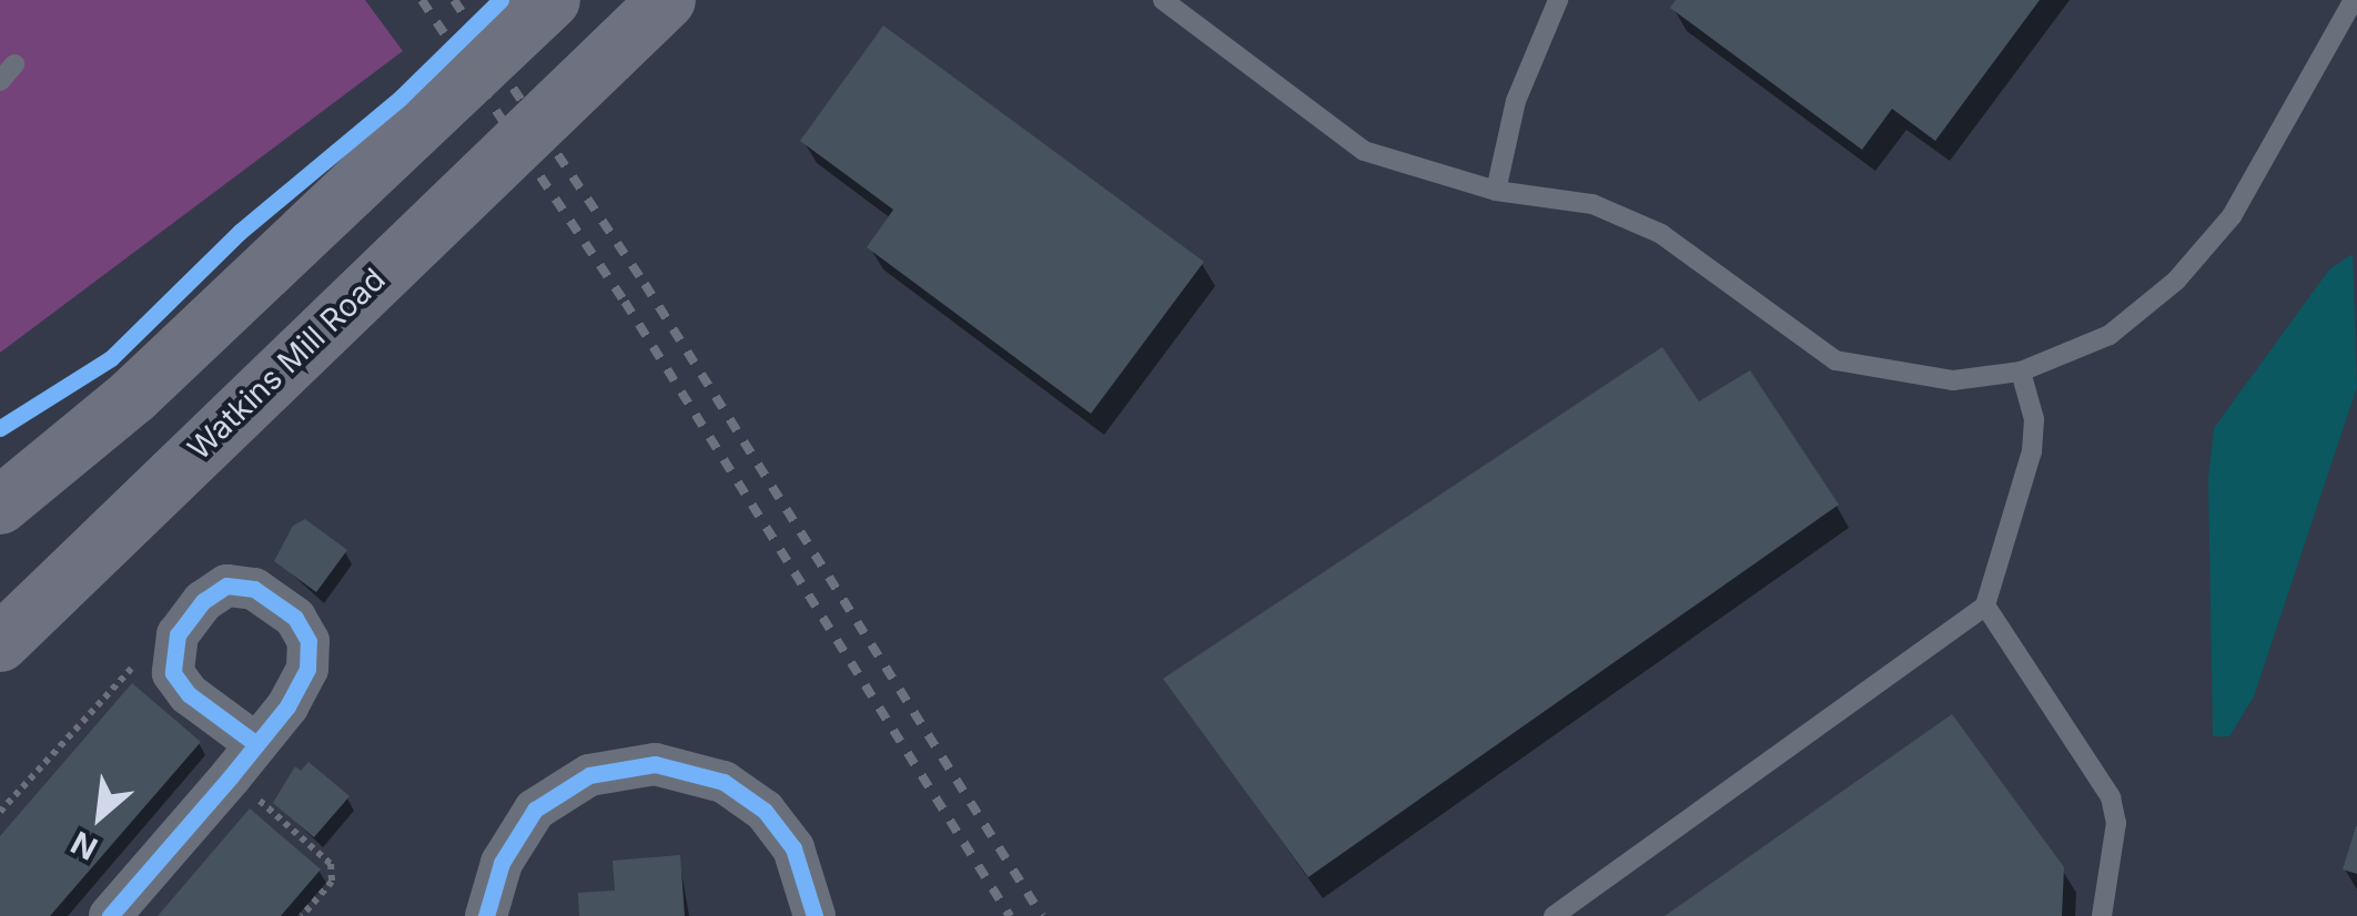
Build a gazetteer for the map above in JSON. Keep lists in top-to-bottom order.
{
  "streets": {
    "main road": ["Watkins Mill Road"]
  },
  "north": "bottom left"
}
